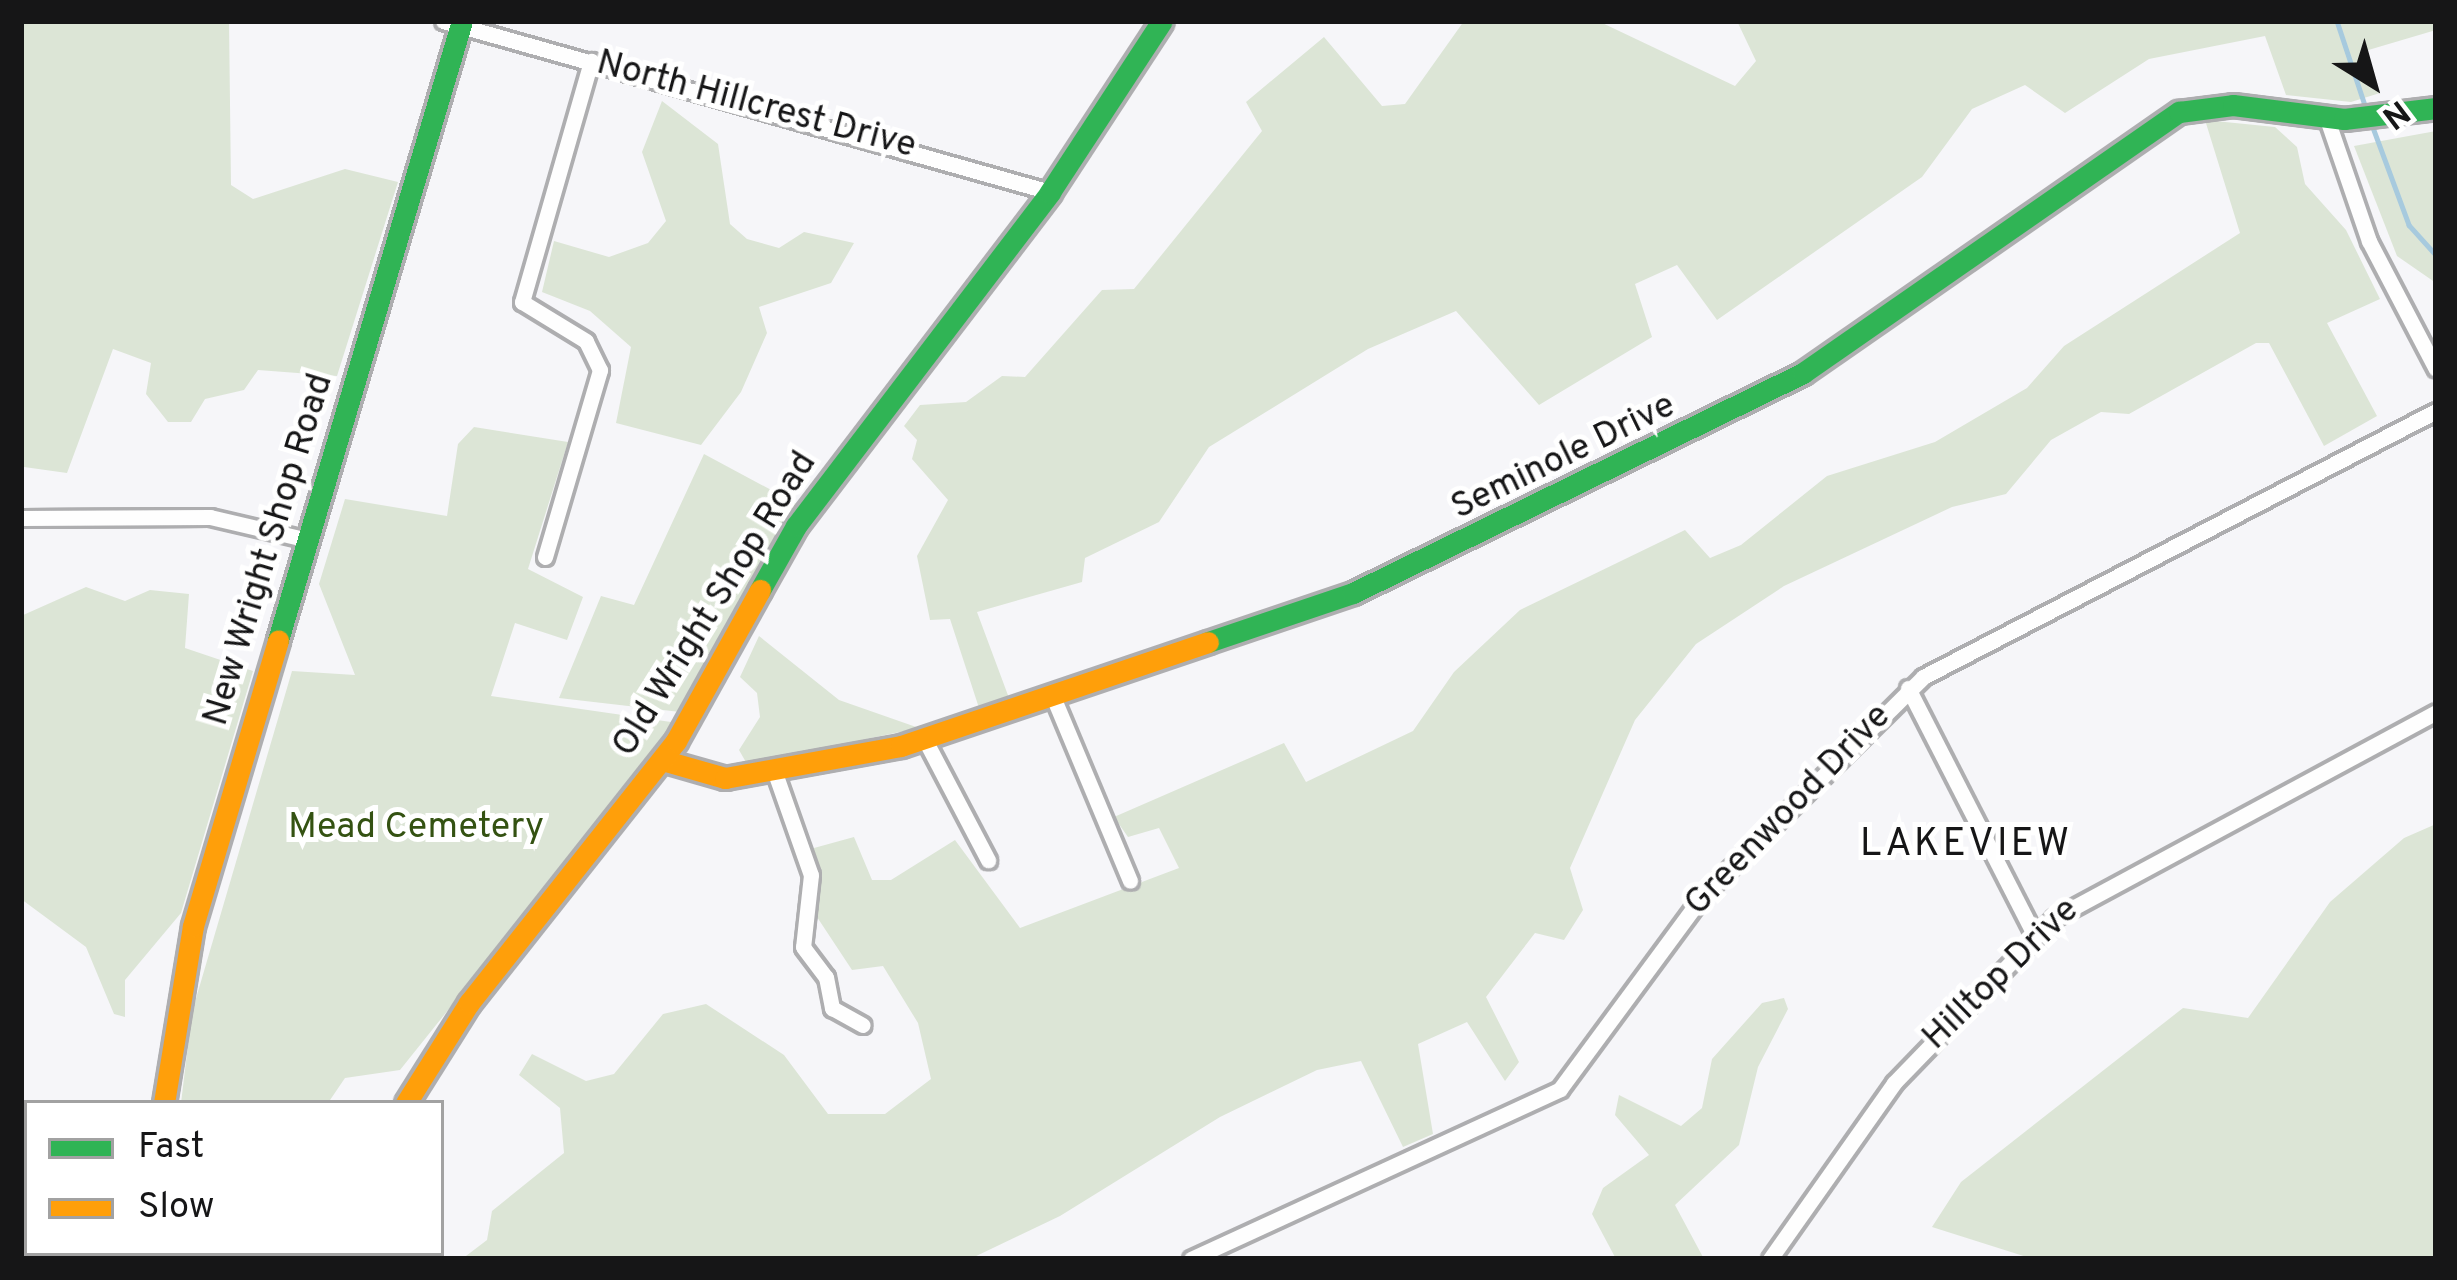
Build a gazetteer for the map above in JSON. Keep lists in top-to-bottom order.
{
  "streets": {
    "street": [
      "North Hillcrest Drive",
      "Seminole Drive",
      "New Wright Shop Road",
      "Old Wright Shop Road",
      "Greenwood Drive",
      "Hilltop Drive"
    ]
  },
  "crossings": [
    ["North Hillcrest Drive", "New Wright Shop Road"],
    ["North Hillcrest Drive", "Old Wright Shop Road"],
    ["Seminole Drive", "Old Wright Shop Road"]
  ],
  "districts": ["LAKEVIEW"],
  "parks": ["Mead Cemetery"],
  "legend": ["Fast", "Slow"],
  "north": "bottom right"
}
